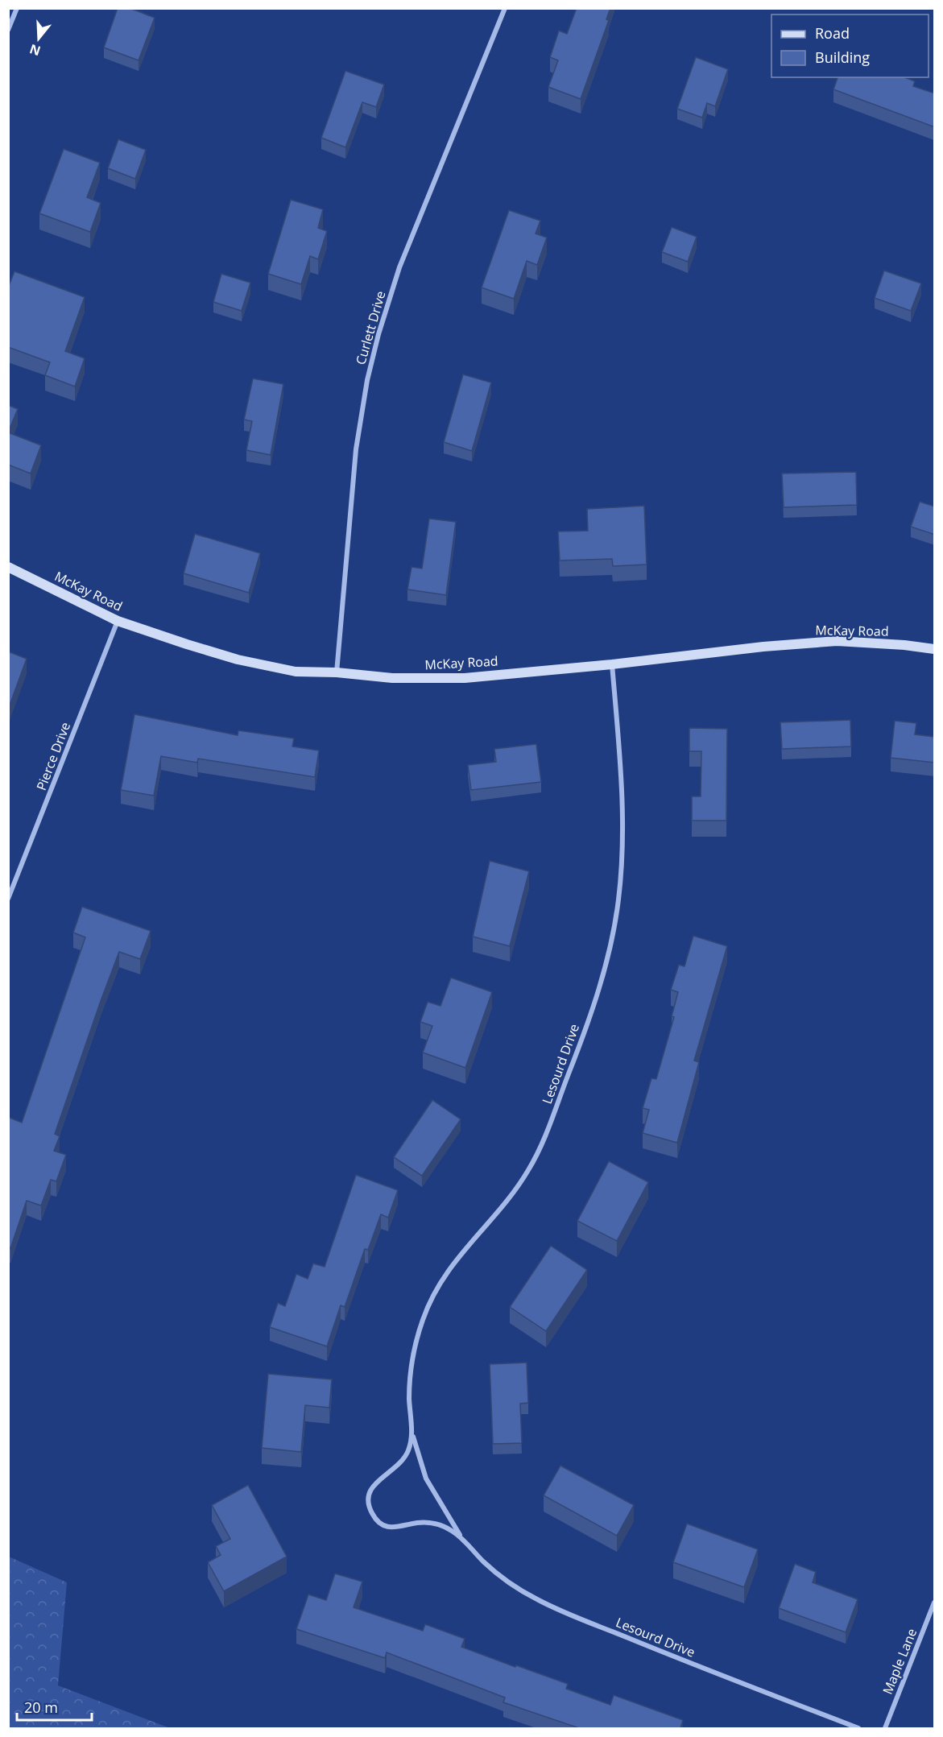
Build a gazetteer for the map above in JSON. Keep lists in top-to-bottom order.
{
  "streets": {
    "street": [
      "Curlett Drive",
      "McKay Road",
      "Pierce Drive",
      "Lesourd Drive",
      "Maple Lane"
    ]
  },
  "crossings": [
    ["Curlett Drive", "McKay Road"],
    ["McKay Road", "Pierce Drive"],
    ["McKay Road", "Lesourd Drive"]
  ],
  "legend": ["Road", "Building"],
  "scale_bar": "20 m",
  "north": "bottom"
}
